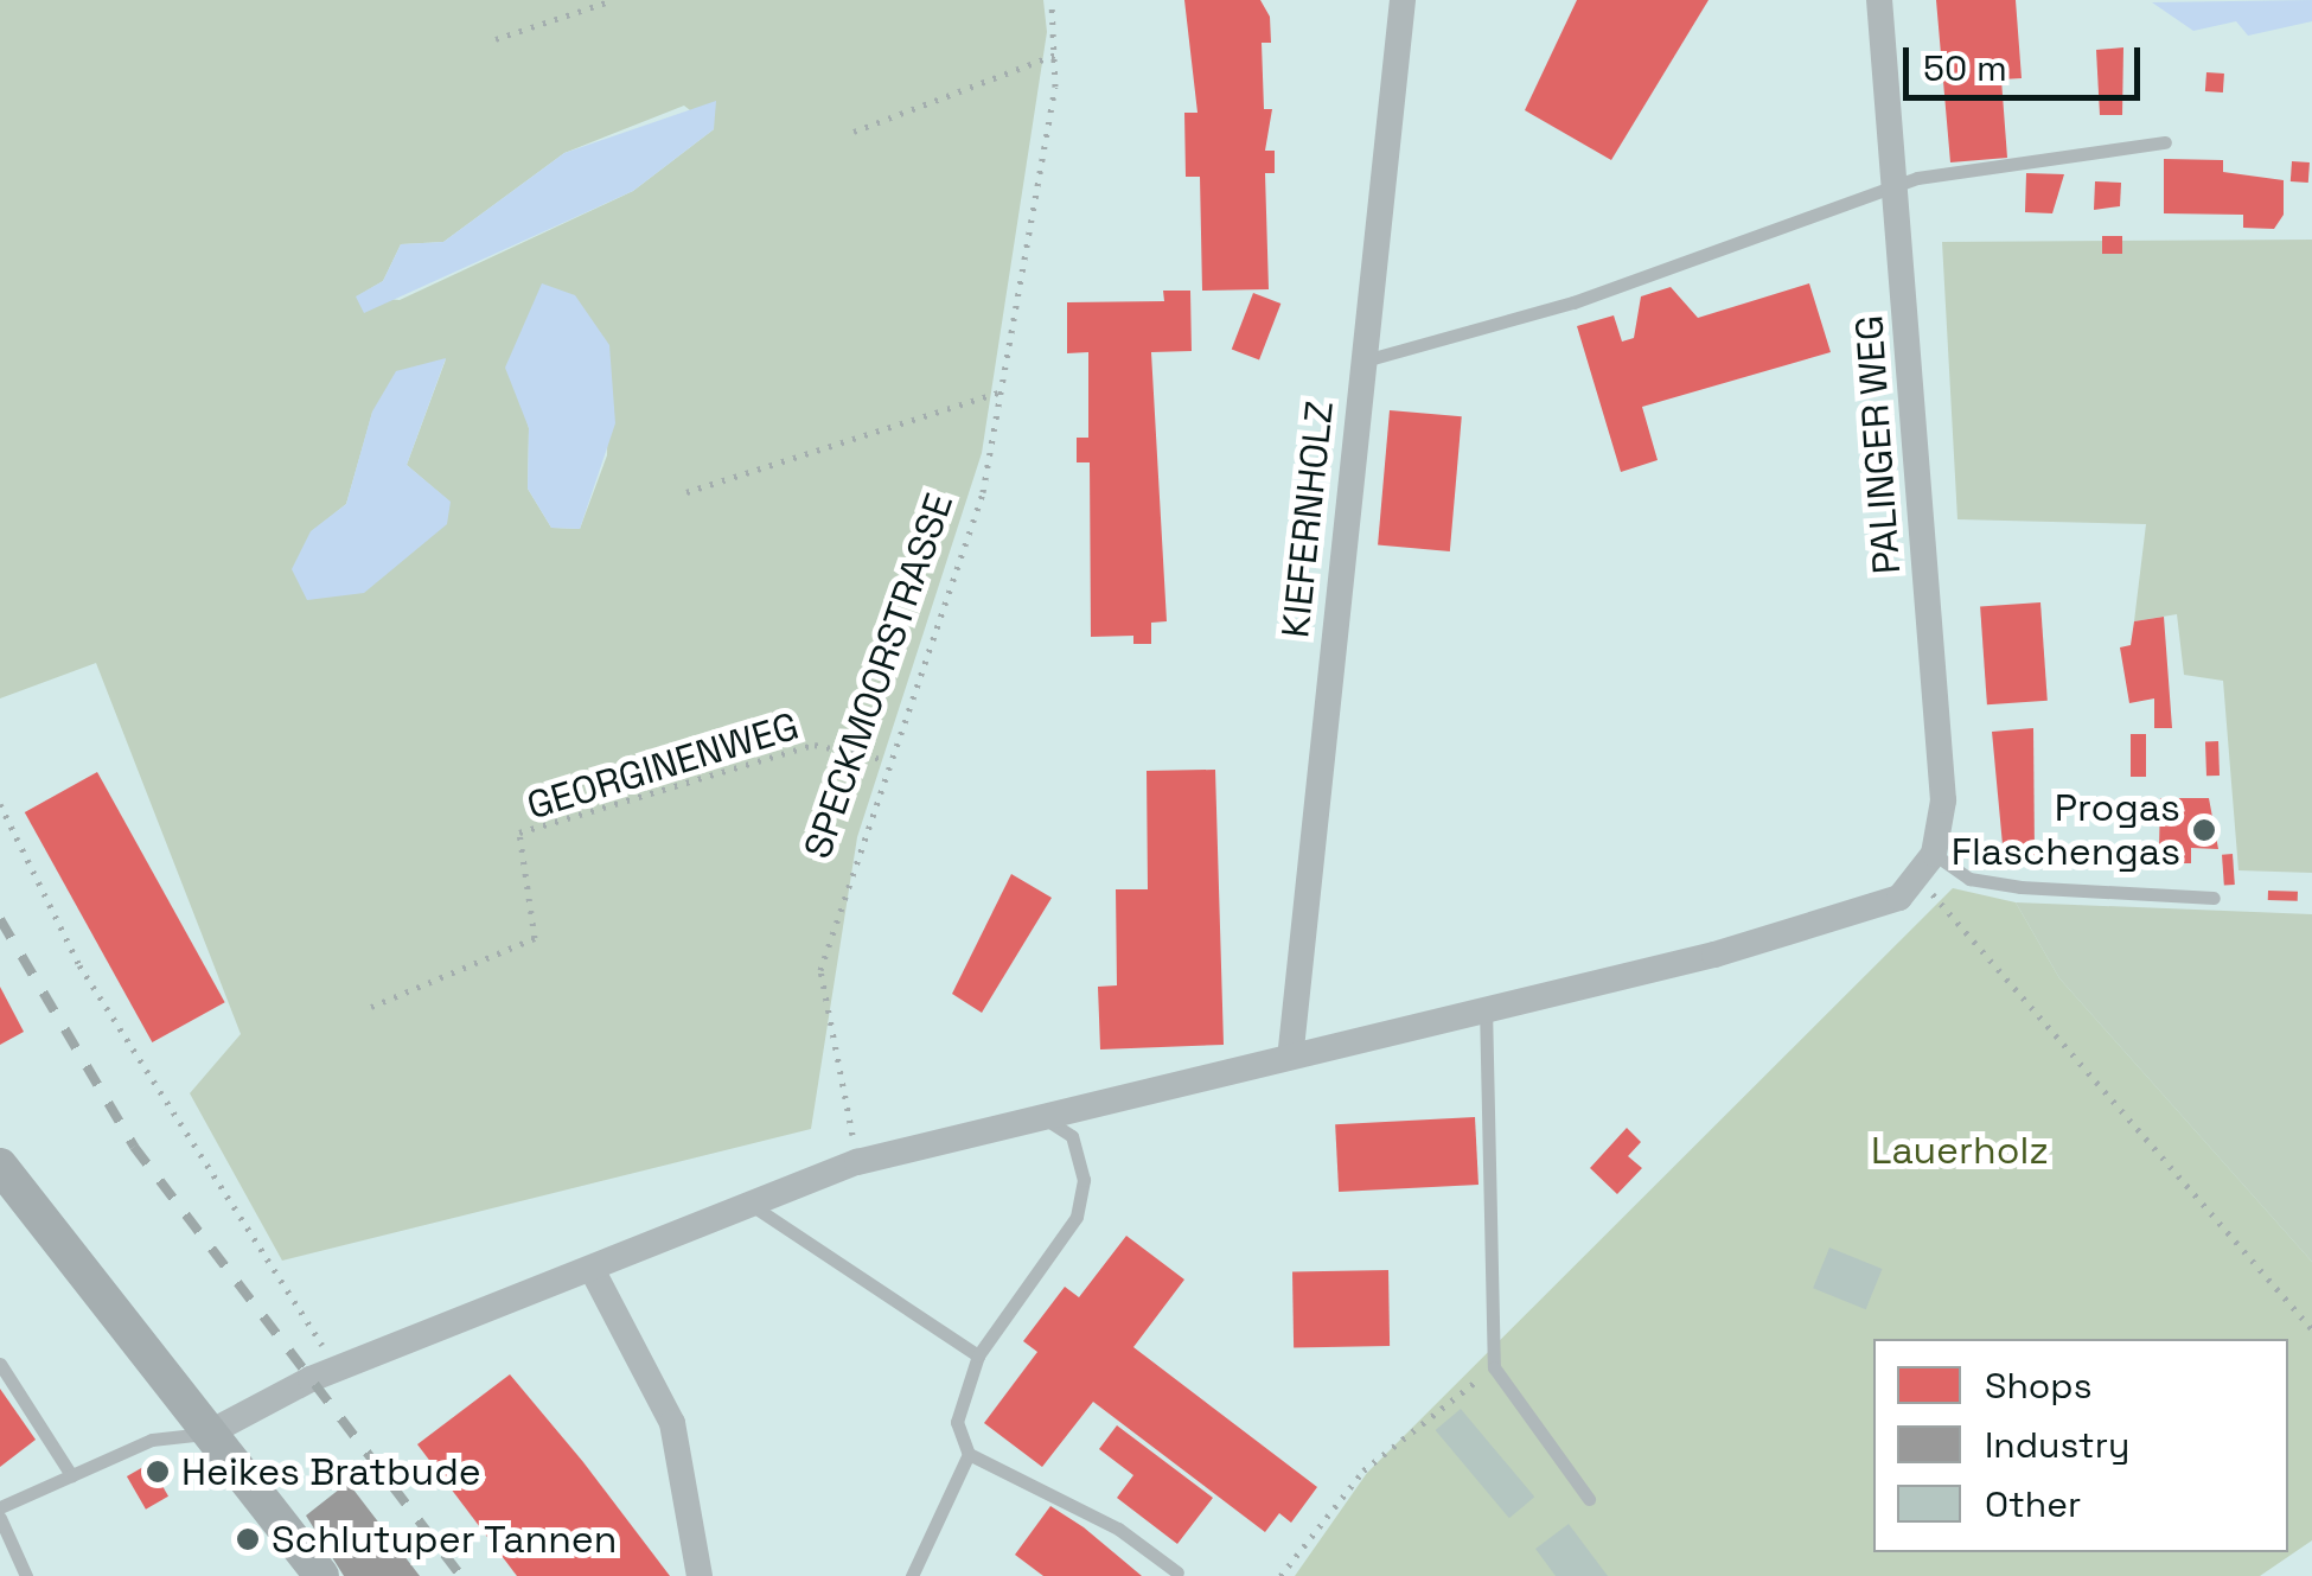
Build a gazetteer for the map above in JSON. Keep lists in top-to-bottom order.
{
  "streets": {
    "street": ["PALINGER WEG", "KIEFERNHOLZ"],
    "path": ["SPECKMOORSTRASSE", "GEORGINENWEG"]
  },
  "crossings": [
    ["SPECKMOORSTRASSE", "GEORGINENWEG"]
  ],
  "parks": ["Lauerholz"],
  "places": ["Progas Flaschengas", "Heikes Bratbude", "Schlutuper Tannen"],
  "legend": ["Shops", "Industry", "Other"],
  "scale_bar": "50 m"
}
